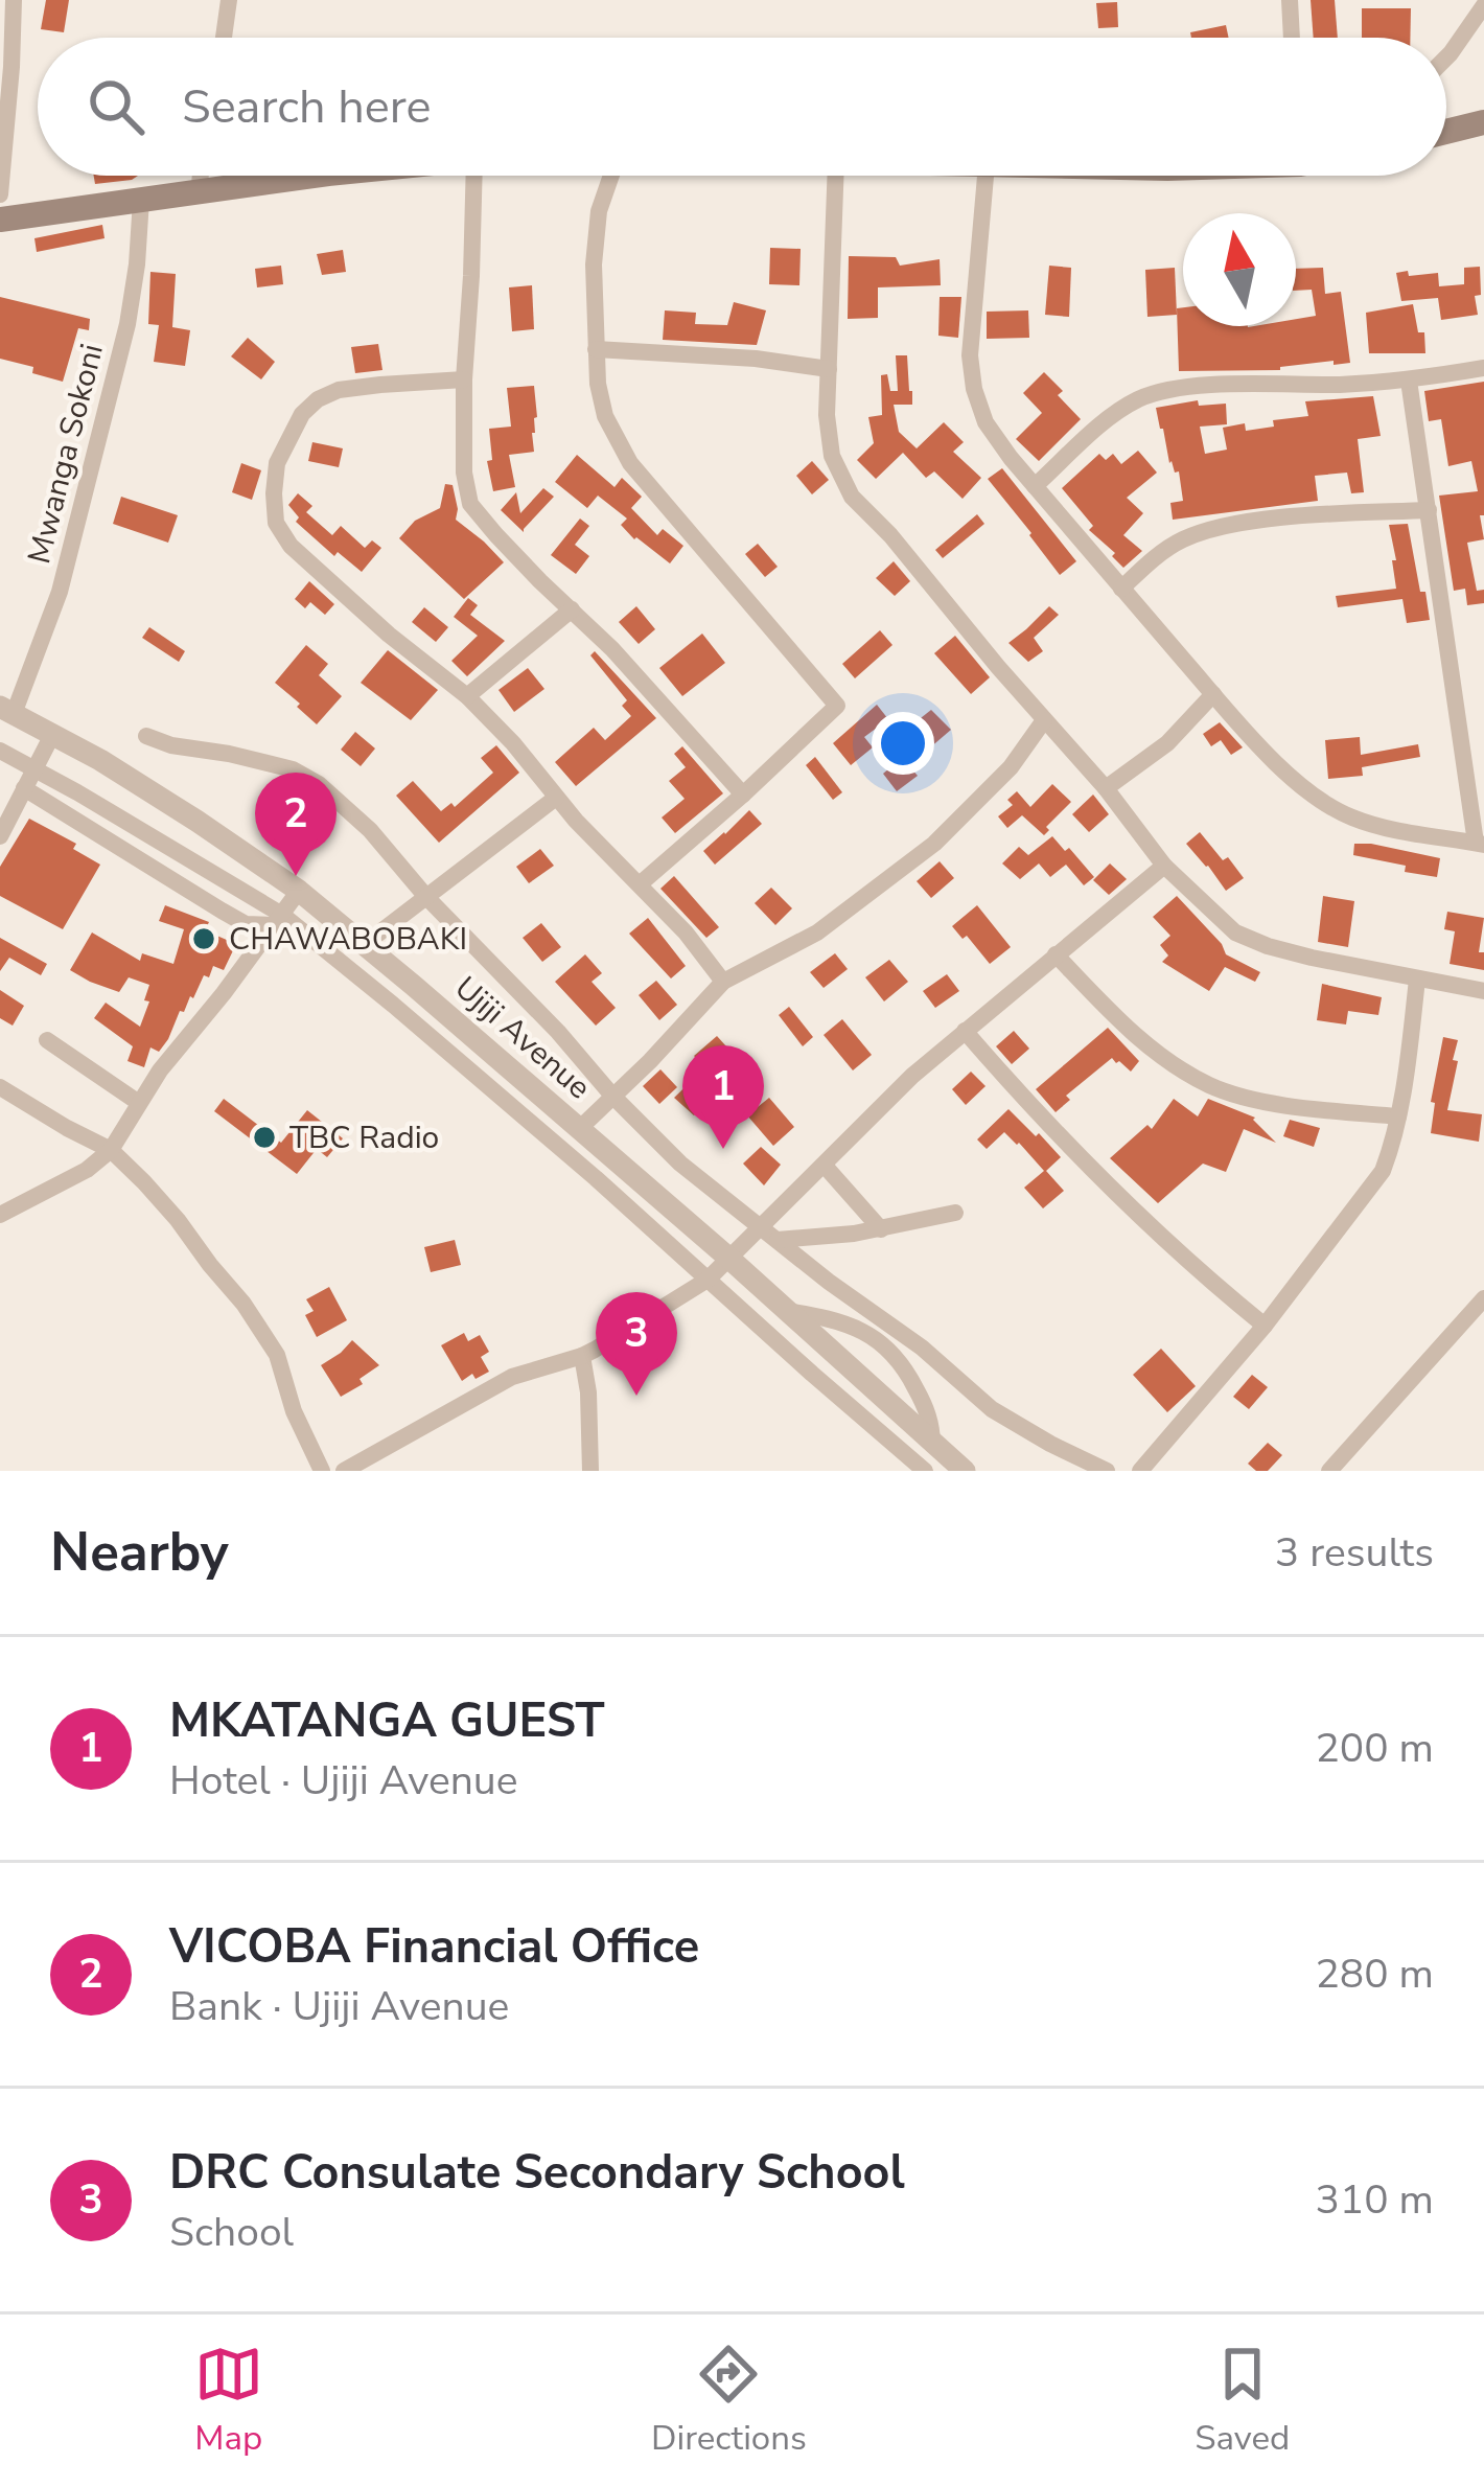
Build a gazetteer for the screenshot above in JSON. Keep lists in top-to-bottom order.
{
  "streets": {
    "street": ["Mwanga Sokoni", "Ujiji Avenue"]
  },
  "crossings": [
    ["Mwanga Sokoni", "Ujiji Avenue"]
  ],
  "places": ["CHAWABOBAKI", "TBC Radio"],
  "north": "top",
  "page": {
    "search": "Search here",
    "pins": ["2", "1", "3"],
    "heading": ["Nearby", "3 results"],
    "list": [
      {
        "mark": "1",
        "name": "MKATANGA GUEST",
        "note": "Hotel · Ujiji Avenue",
        "value": "200 m"
      },
      {
        "mark": "2",
        "name": "VICOBA Financial Office",
        "note": "Bank · Ujiji Avenue",
        "value": "280 m"
      },
      {
        "mark": "3",
        "name": "DRC Consulate Secondary School",
        "note": "School",
        "value": "310 m"
      }
    ],
    "nav": ["Map", "Directions", "Saved"]
  }
}
